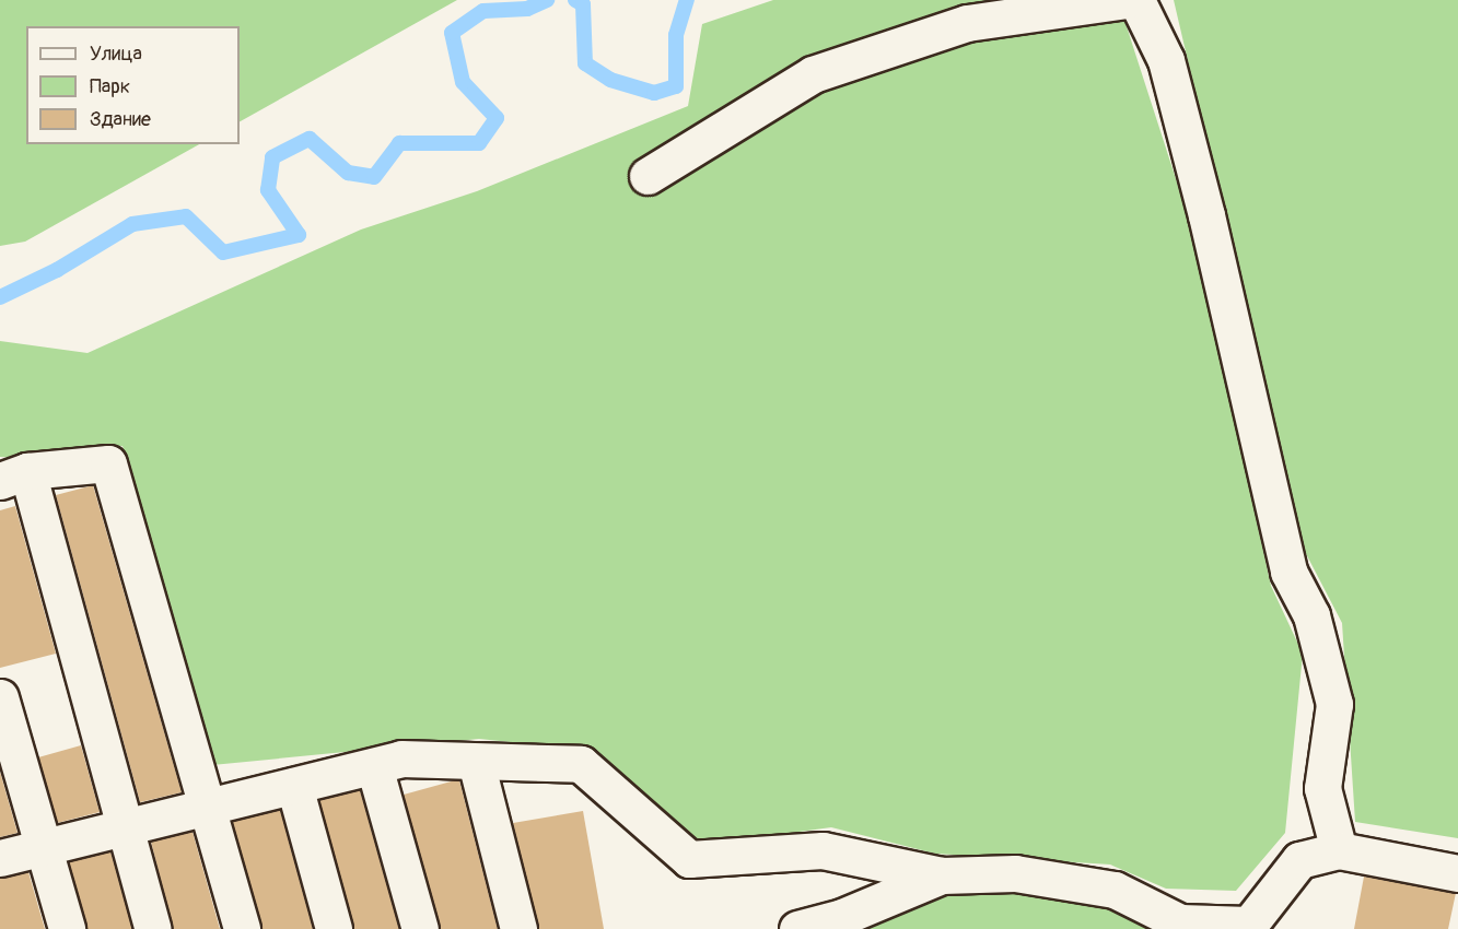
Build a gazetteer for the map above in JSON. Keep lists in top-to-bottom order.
{
  "legend": ["Улица", "Парк", "Здание"]
}
